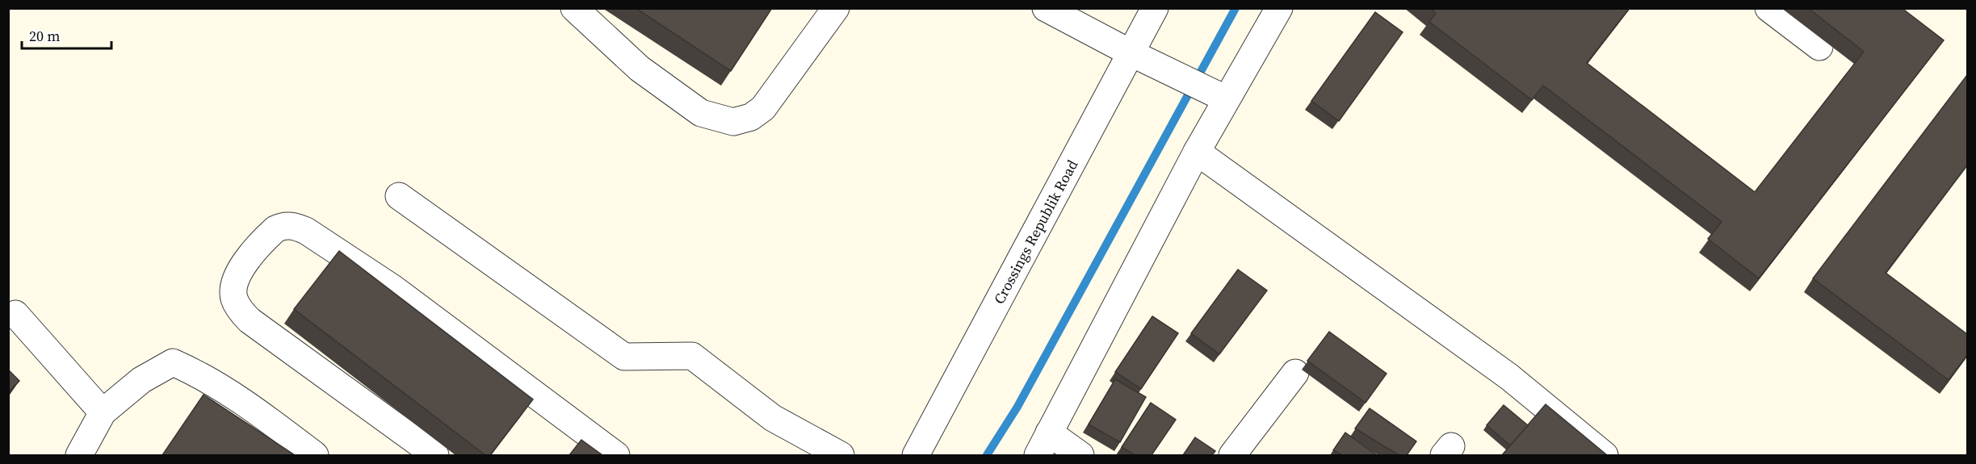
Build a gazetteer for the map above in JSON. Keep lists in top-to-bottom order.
{
  "streets": {
    "street": ["Crossings Republik Road"]
  },
  "scale_bar": "20 m"
}
